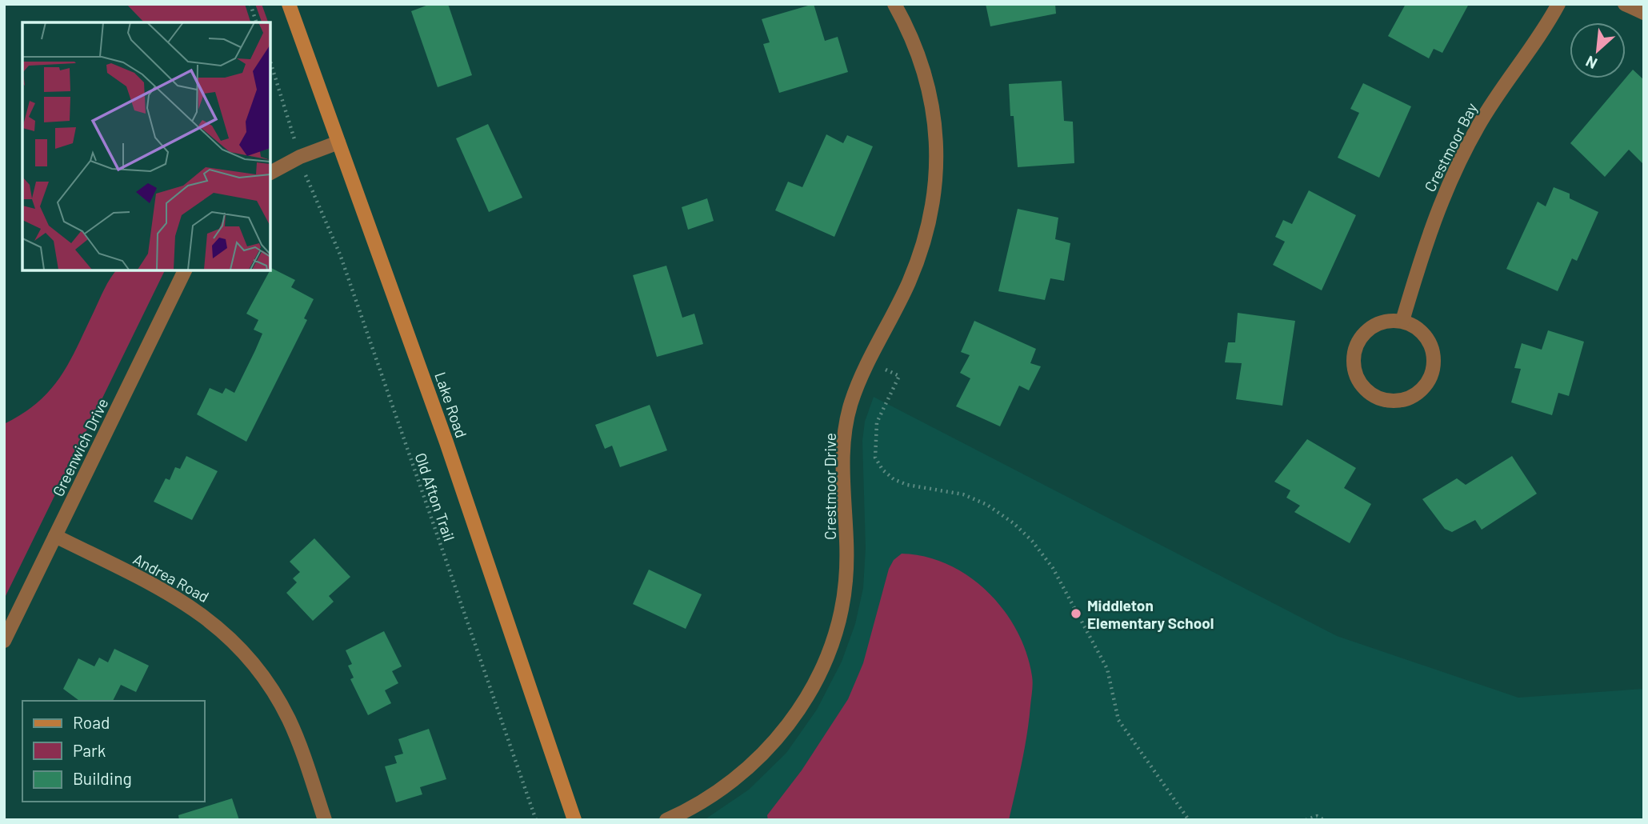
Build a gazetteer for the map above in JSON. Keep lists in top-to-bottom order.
{
  "streets": {
    "street": [
      "Crestmoor Bay",
      "Lake Road",
      "Greenwich Drive",
      "Crestmoor Drive",
      "Andrea Road"
    ],
    "path": ["Old Afton Trail"]
  },
  "crossings": [
    ["Greenwich Drive", "Andrea Road"]
  ],
  "places": ["Middleton Elementary School"],
  "legend": ["Road", "Park", "Building"],
  "north": "bottom left"
}
